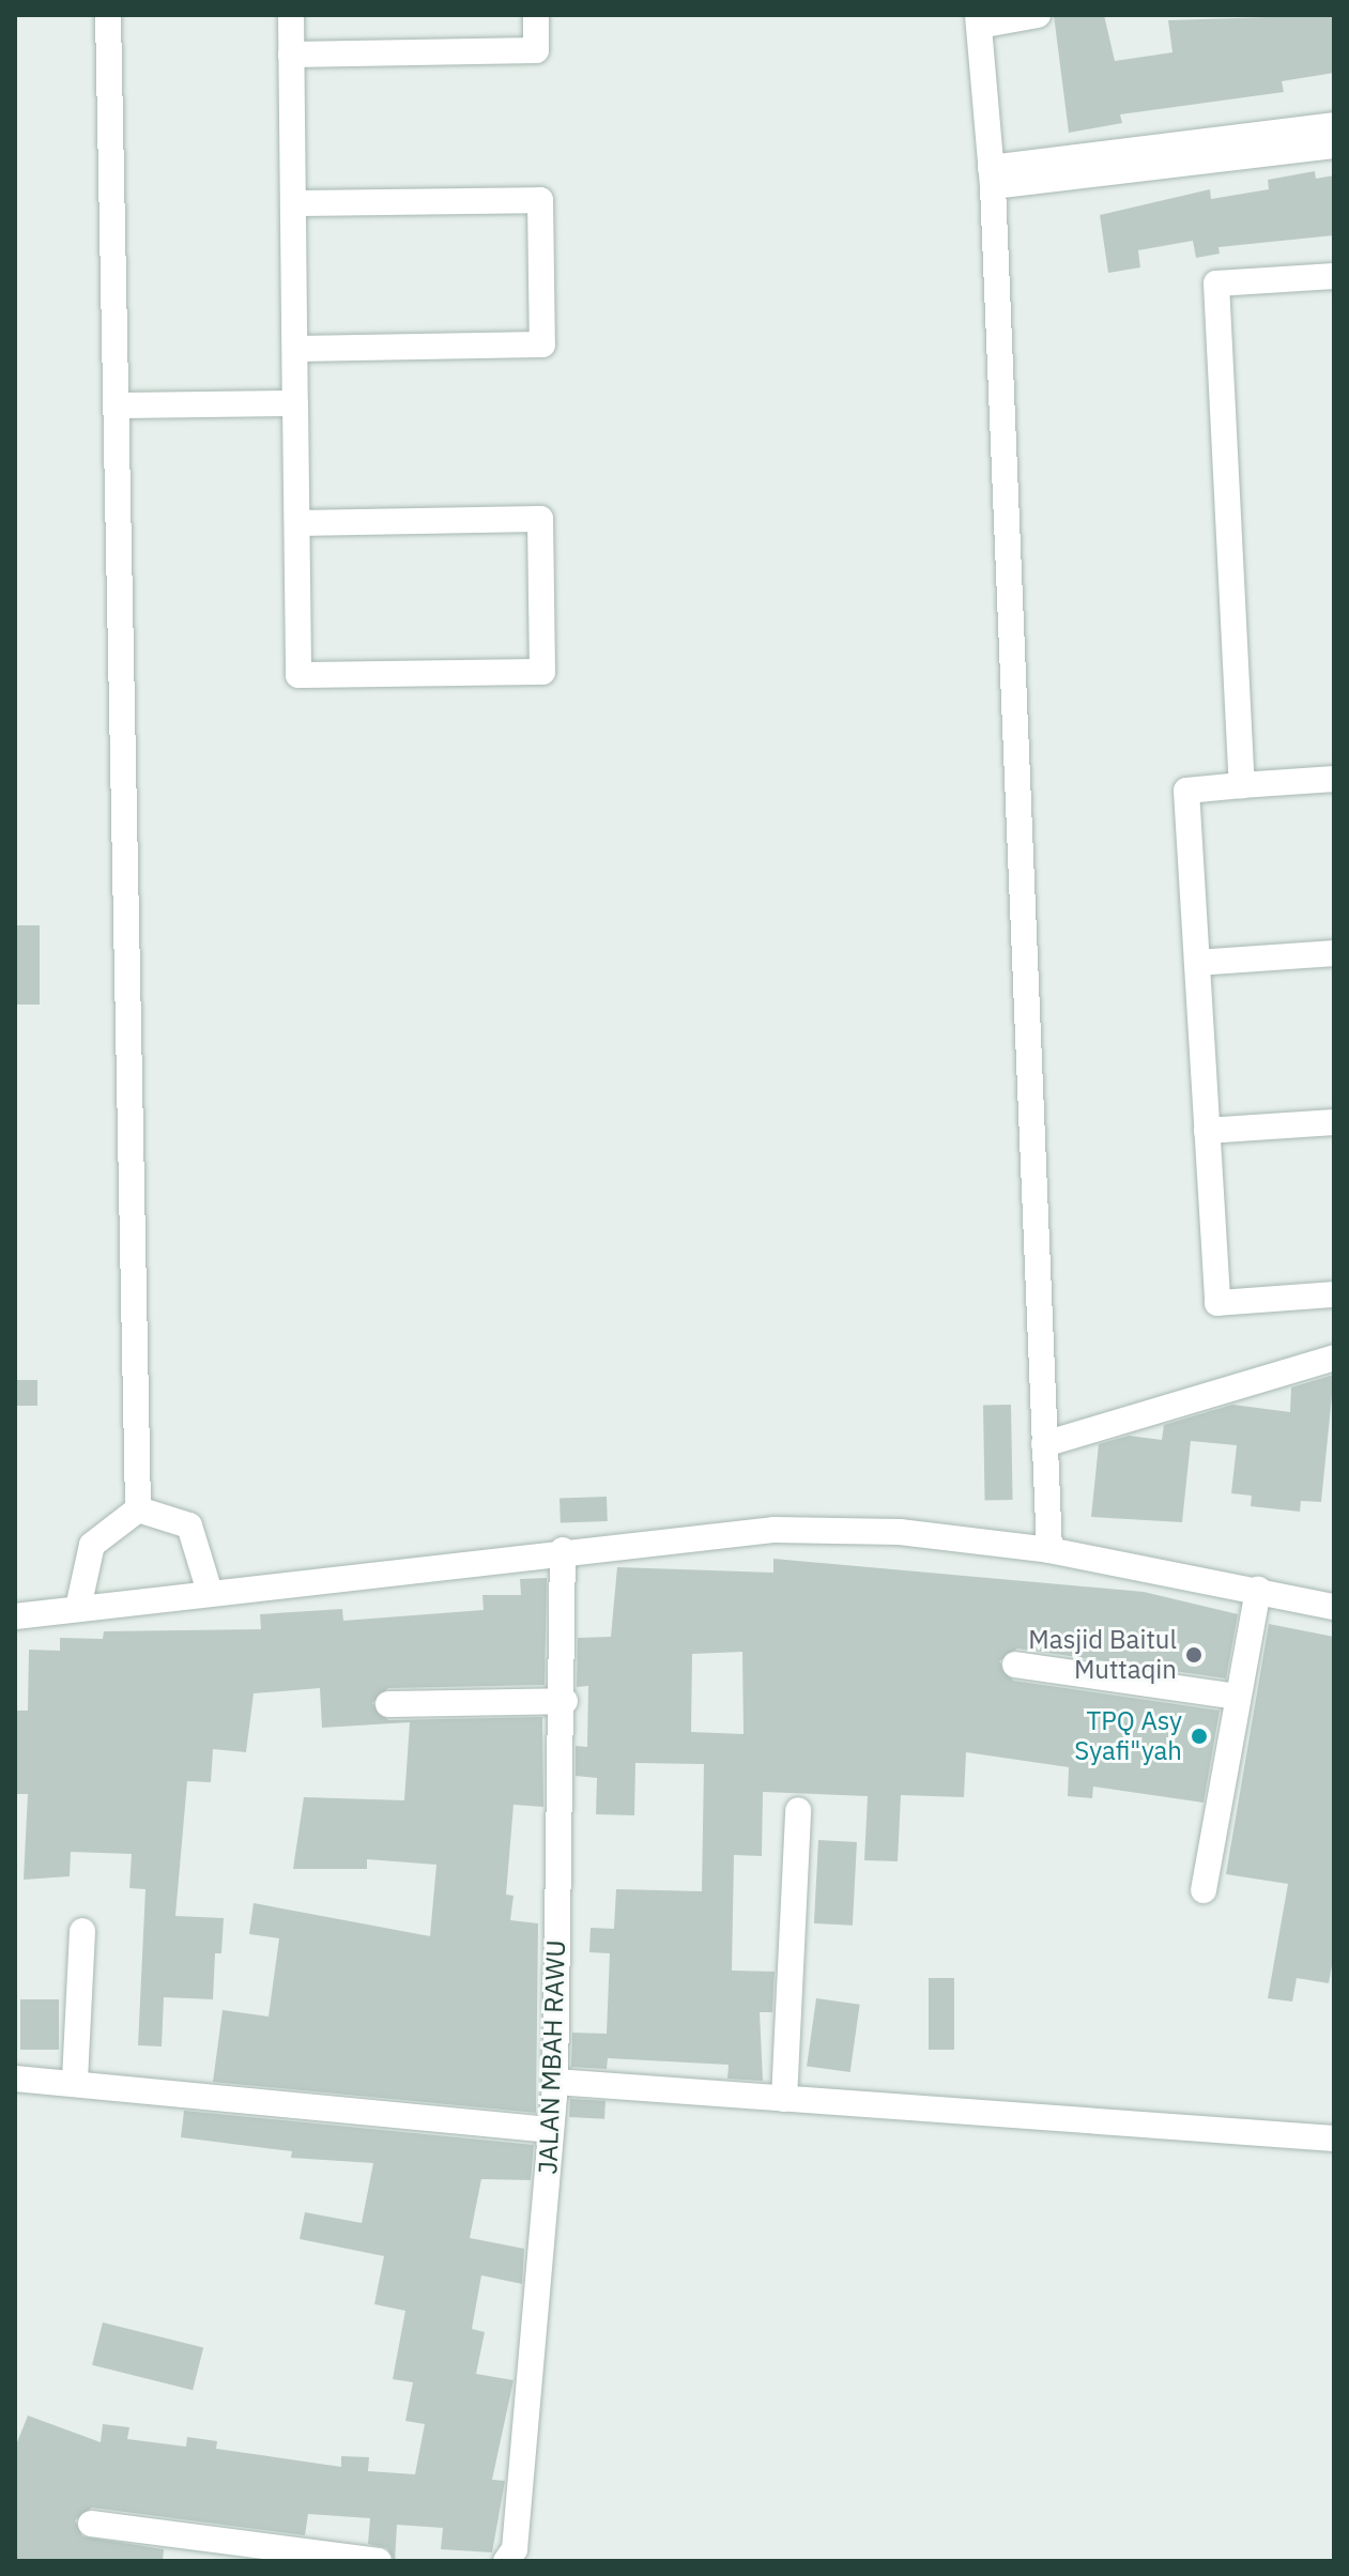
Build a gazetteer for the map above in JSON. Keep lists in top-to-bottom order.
{
  "streets": {
    "street": ["JALAN MBAH RAWU"]
  },
  "places": ["Masjid Baitul Muttaqin", "TPQ Asy Syafi\"yah"]
}
